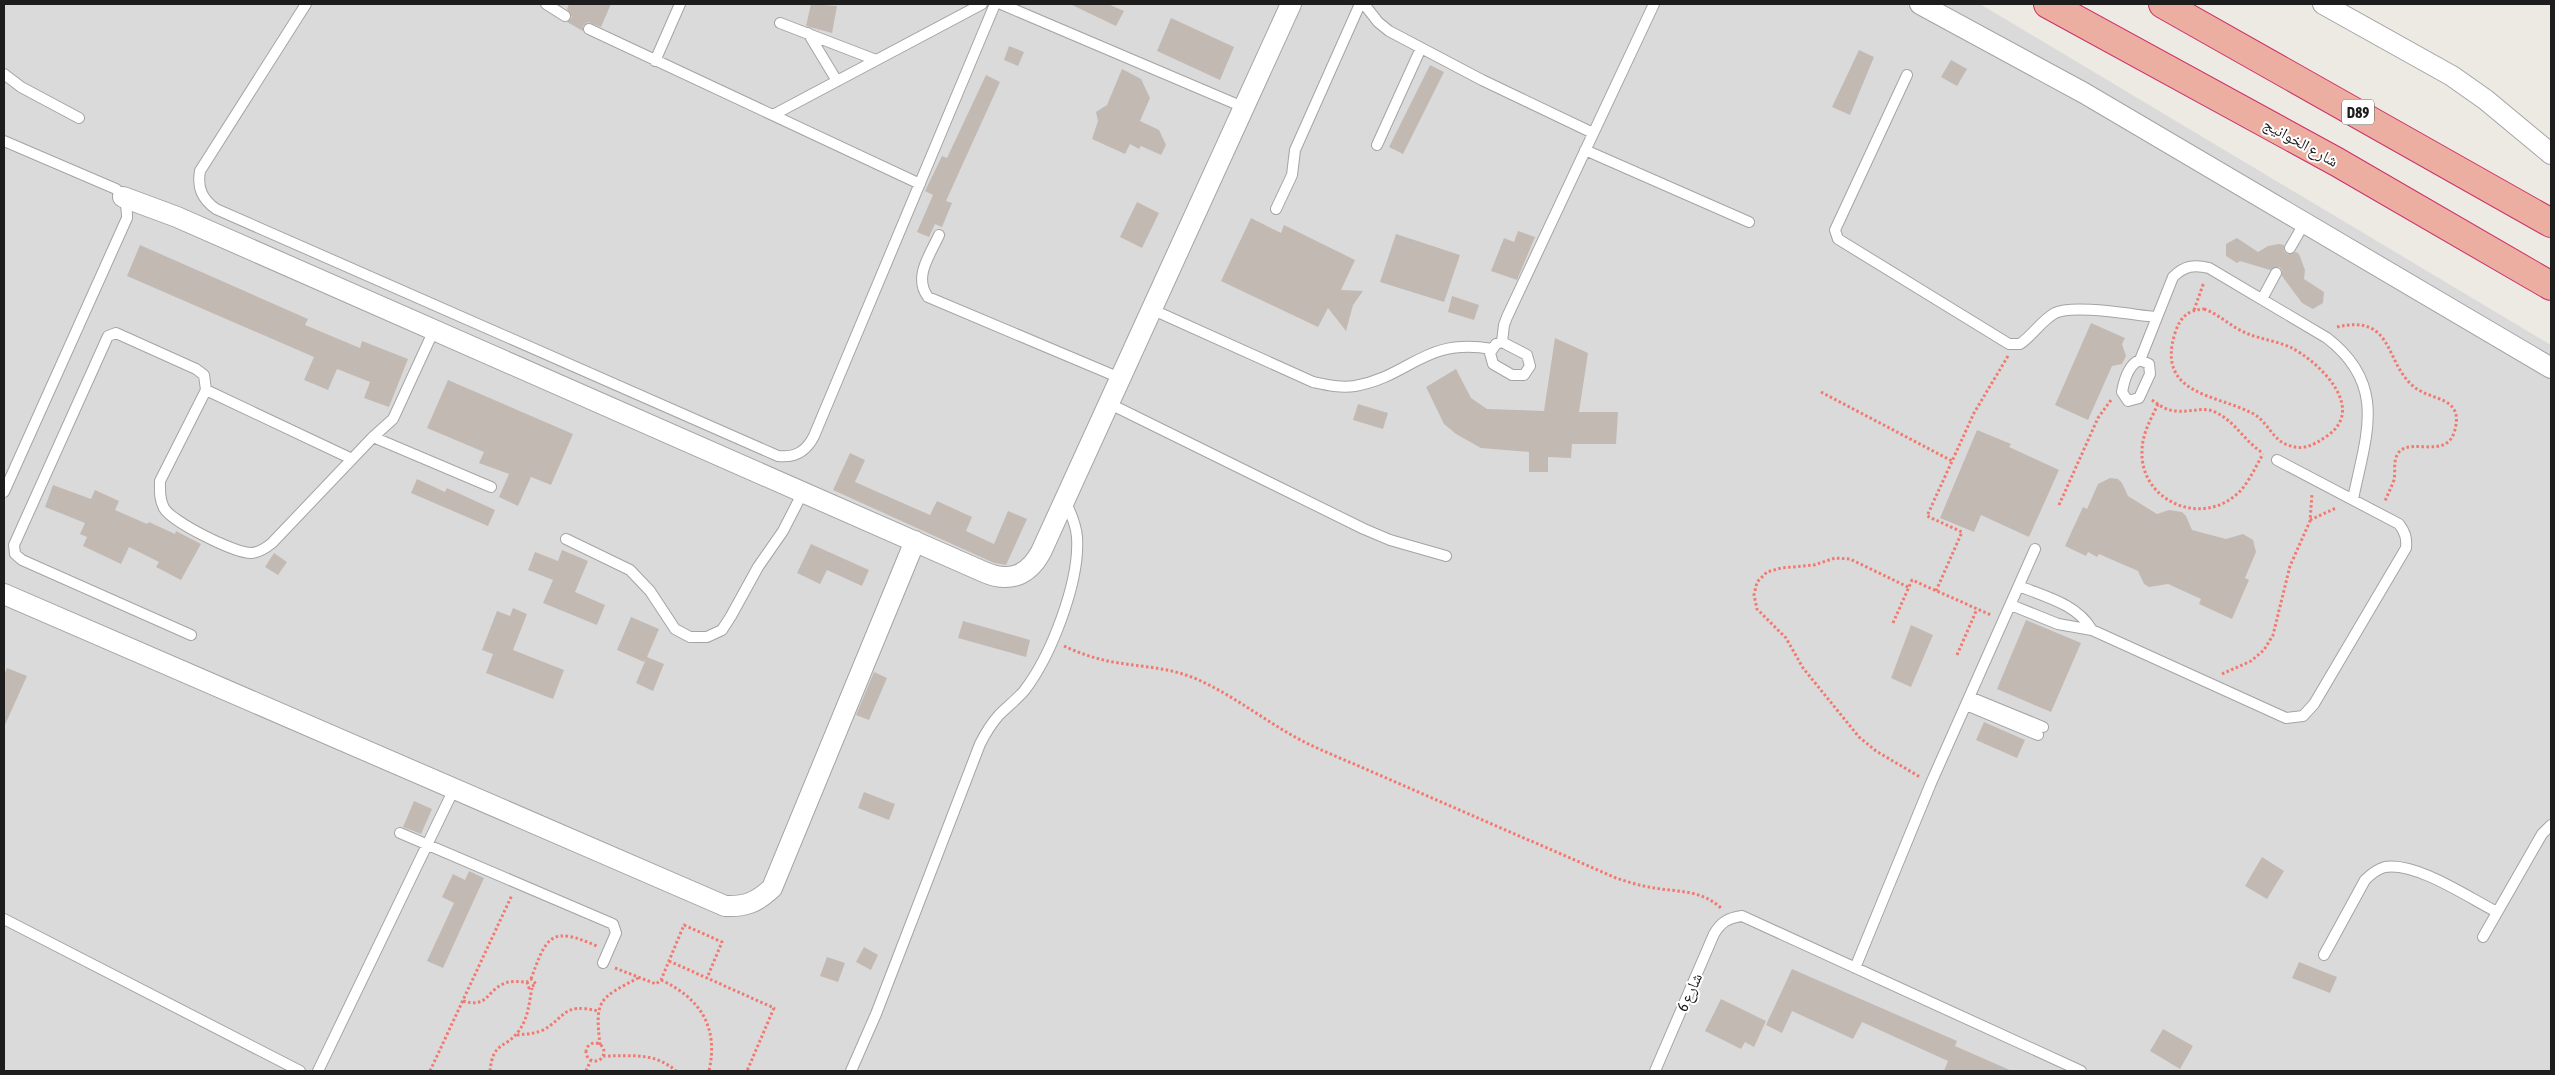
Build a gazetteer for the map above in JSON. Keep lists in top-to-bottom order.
{
  "streets": {
    "highway": ["D89", "شارع الخوانيج"],
    "lane": ["شارع 6"]
  }
}
